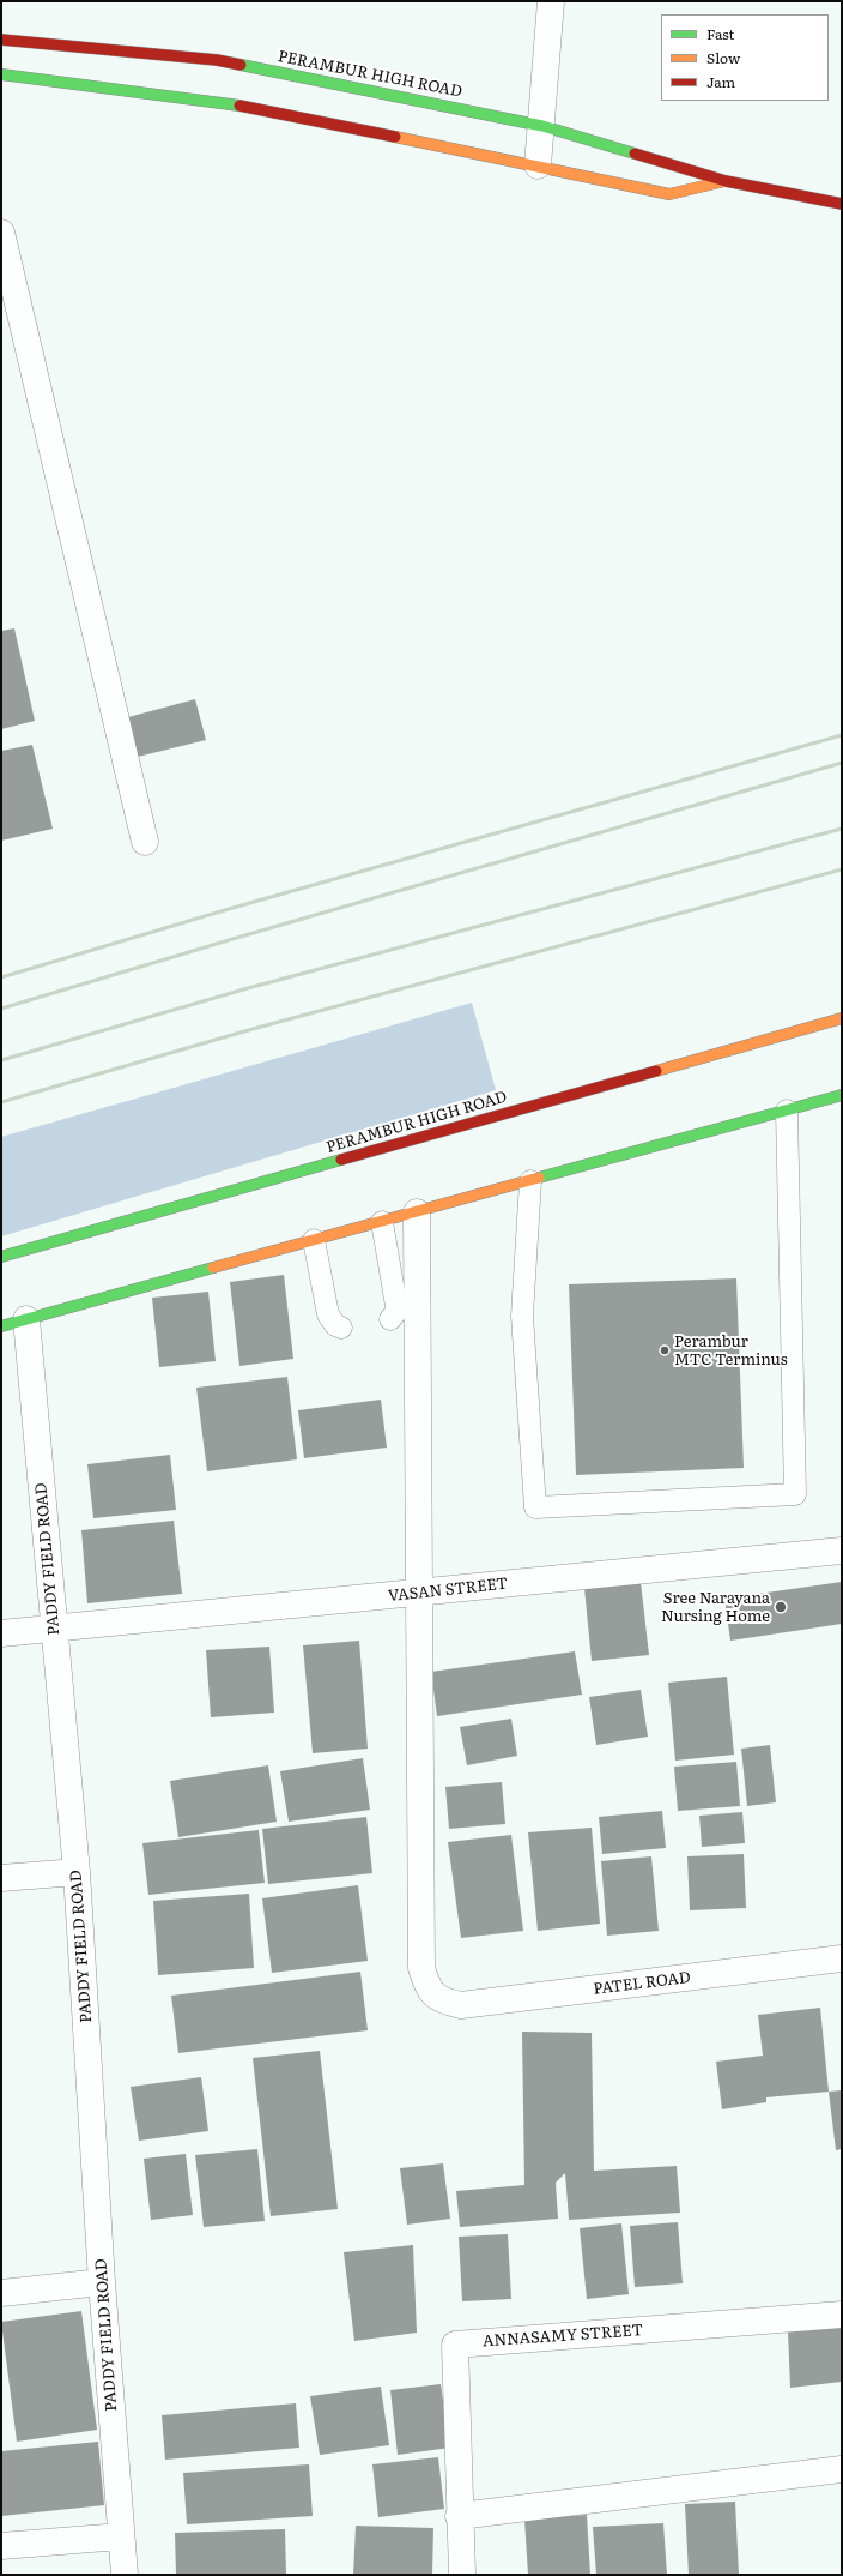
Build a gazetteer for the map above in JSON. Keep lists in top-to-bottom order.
{
  "streets": {
    "main road": ["PERAMBUR HIGH ROAD"],
    "street": [
      "PADDY FIELD ROAD",
      "VASAN STREET",
      "PATEL ROAD",
      "ANNASAMY STREET"
    ]
  },
  "crossings": [
    ["PADDY FIELD ROAD", "VASAN STREET"],
    ["VASAN STREET", "PATEL ROAD"]
  ],
  "places": ["Perambur MTC Terminus", "Sree Narayana Nursing Home"],
  "legend": ["Fast", "Slow", "Jam"]
}
